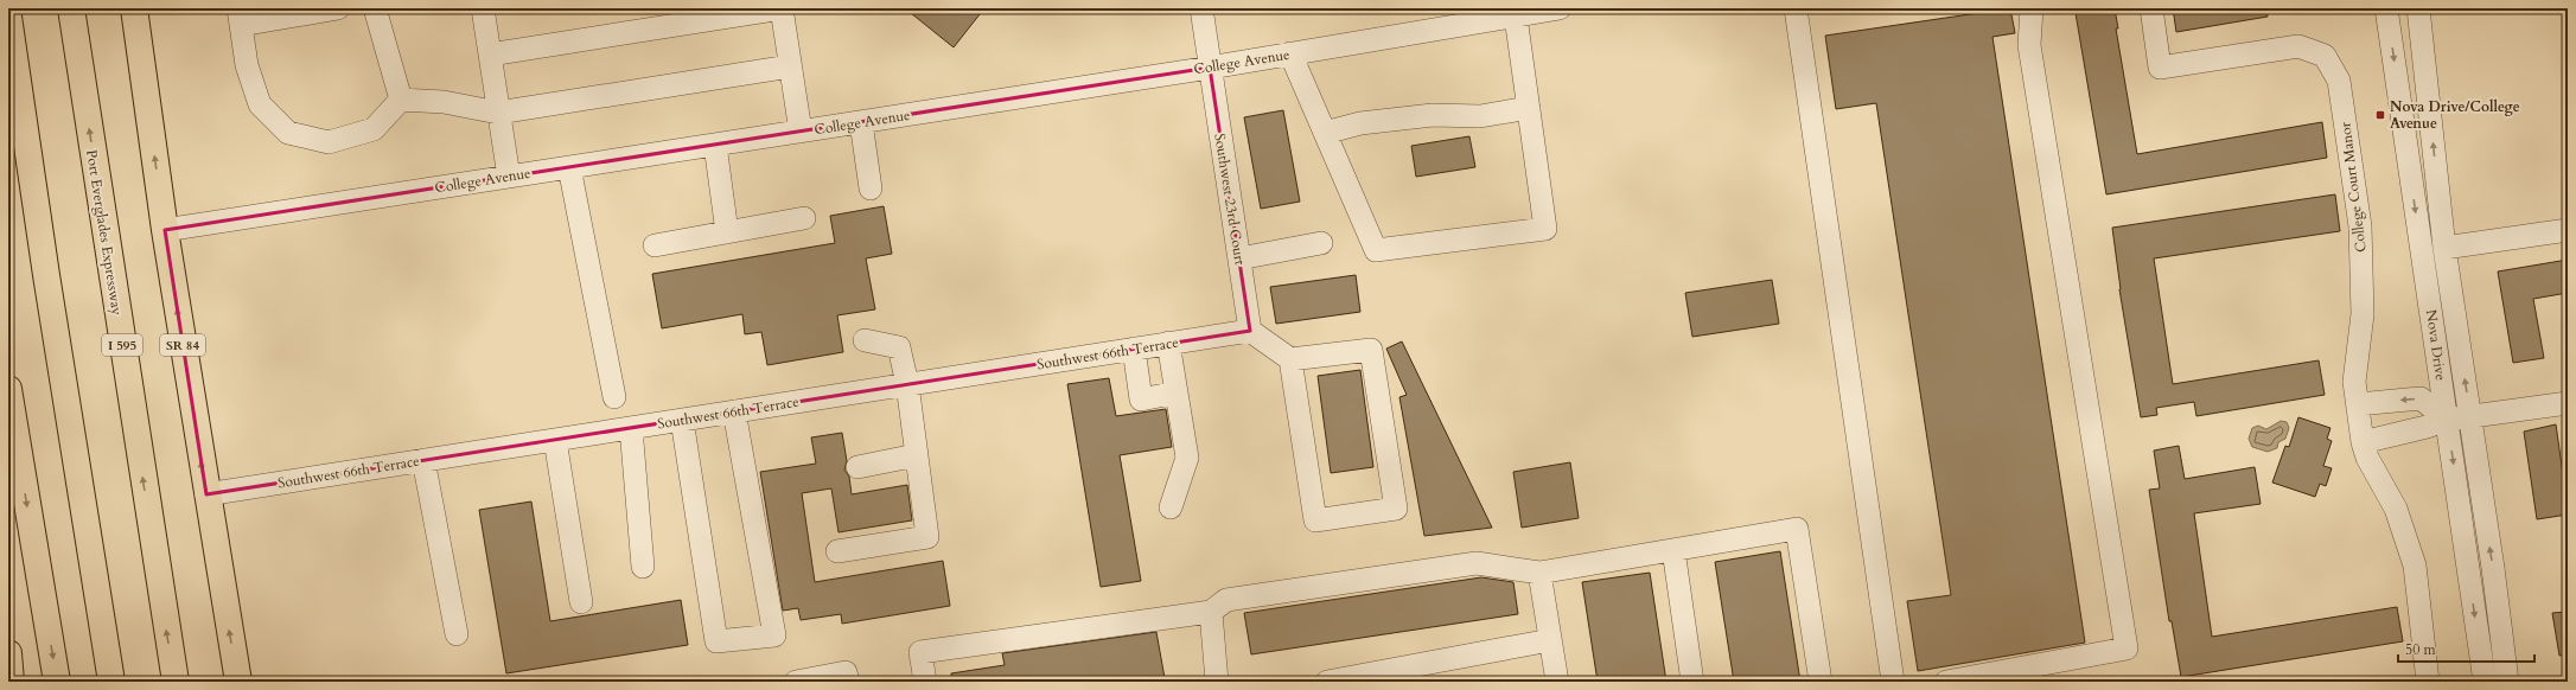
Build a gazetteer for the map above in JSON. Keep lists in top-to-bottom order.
{
  "streets": {
    "main road": ["Port Everglades Expressway", "I 595", "SR 84"],
    "street": [
      "College Avenue",
      "College Court Manor",
      "Southwest 23rd Court",
      "Nova Drive",
      "Southwest 66th Terrace"
    ]
  },
  "crossings": [
    ["College Avenue", "Southwest 23rd Court"],
    ["College Avenue", "SR 84"],
    ["Southwest 23rd Court", "Southwest 66th Terrace"],
    ["SR 84", "Southwest 66th Terrace"]
  ],
  "places": {
    "transit": ["Nova Drive/College Avenue"]
  },
  "scale_bar": "50 m"
}
